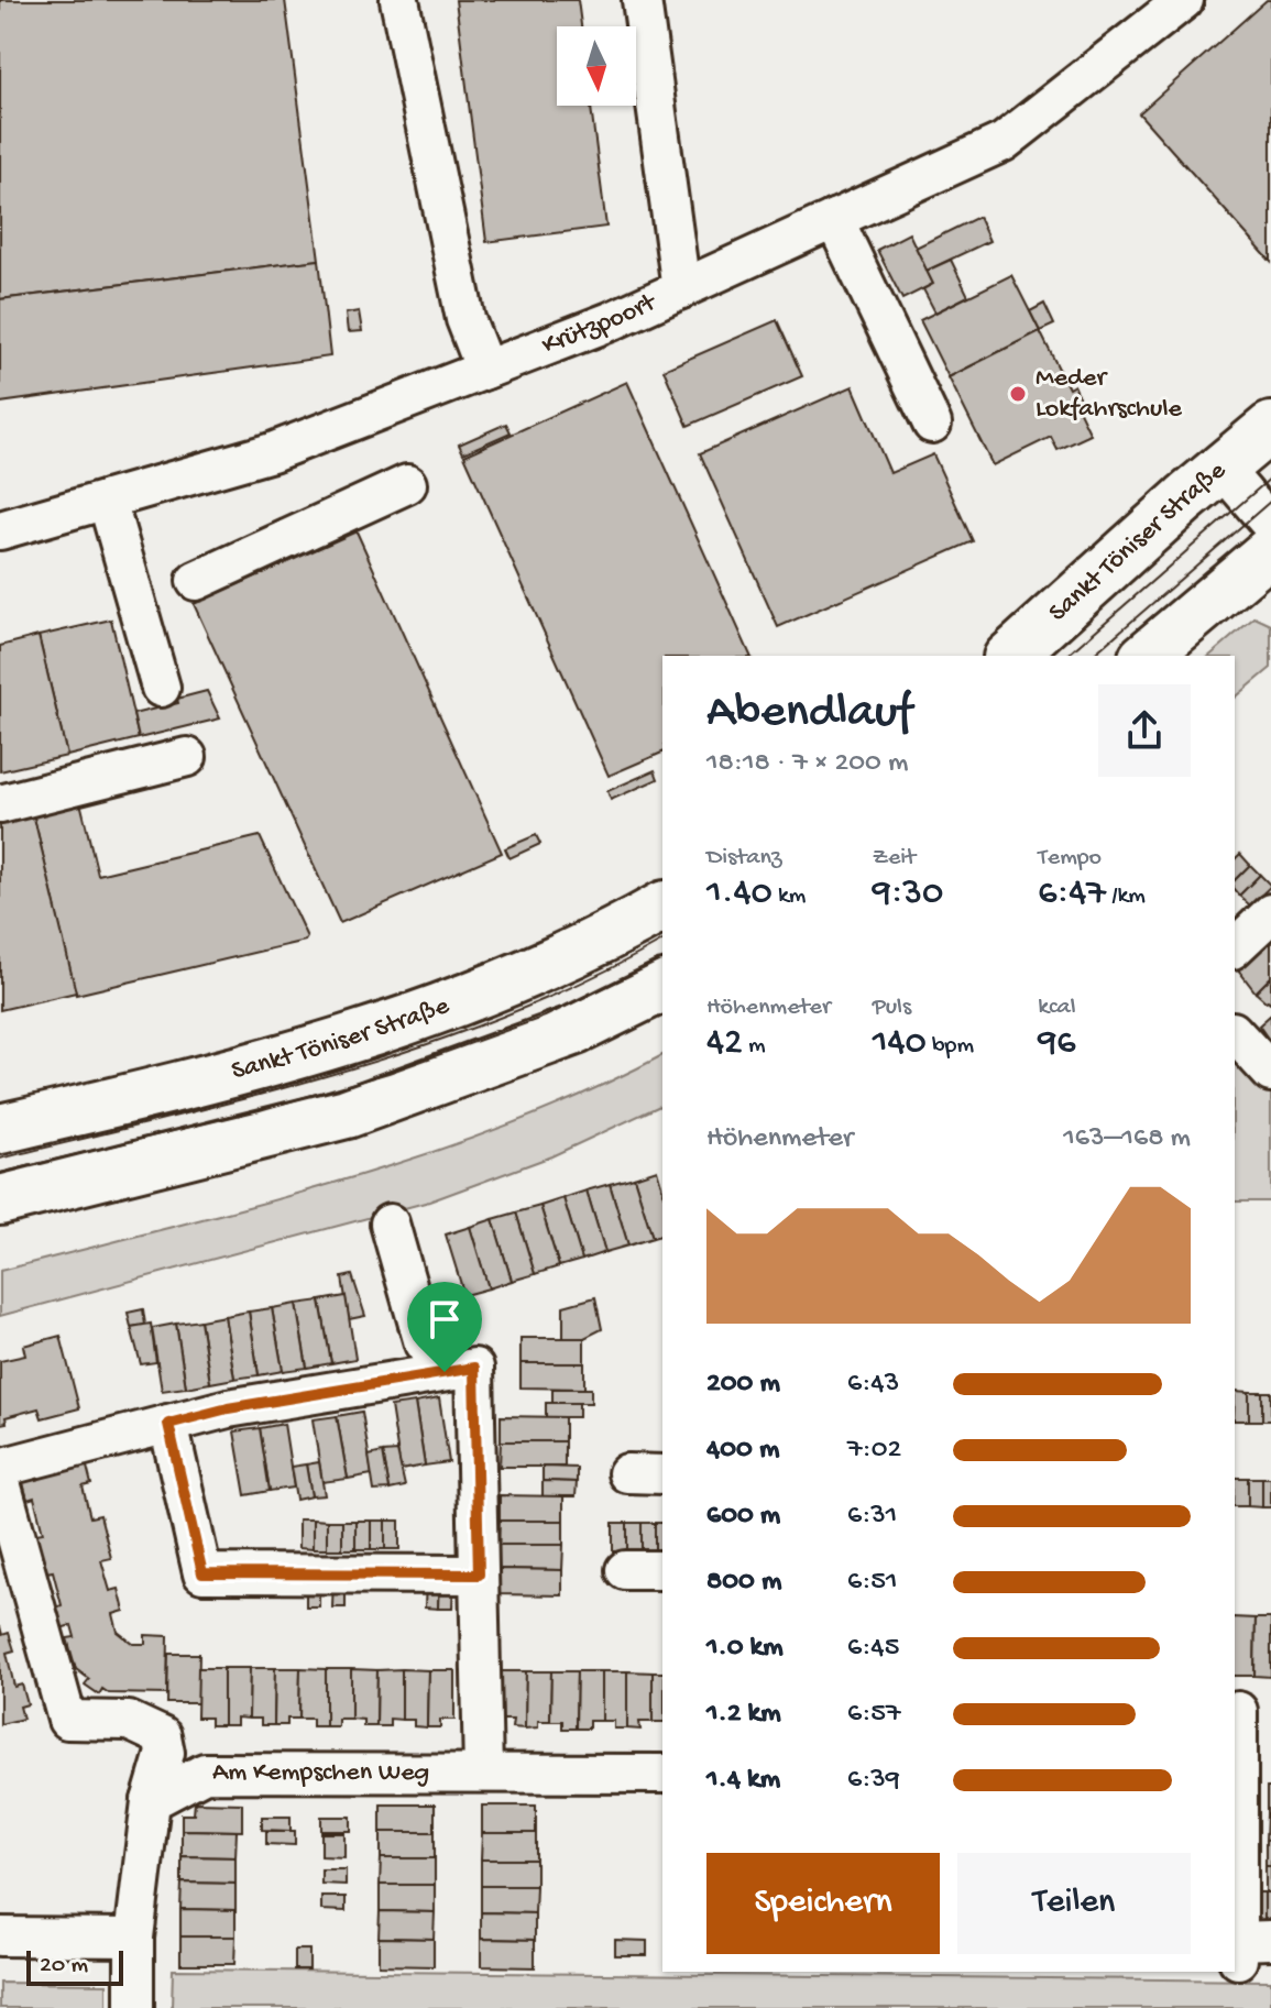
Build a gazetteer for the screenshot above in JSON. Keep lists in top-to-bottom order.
{
  "streets": {
    "main road": ["Sankt Töniser Straße"],
    "street": ["Krützpoort", "Am Kempschen Weg"]
  },
  "places": ["Meder Lokfahrschule"],
  "scale_bar": "20 m",
  "north": "bottom",
  "page": {
    "heading": ["Abendlauf", "18:18 · 7 × 200 m"],
    "stats": [
      ["Distanz", "1.40 km"],
      ["Zeit", "9:30"],
      ["Tempo", "6:47 /km"],
      ["Höhenmeter", "42 m"],
      ["Puls", "140 bpm"],
      ["kcal", "96"]
    ],
    "chart": ["Höhenmeter", "163–168 m"],
    "list": [
      {
        "name": "200 m",
        "note": "6:43"
      },
      {
        "name": "400 m",
        "note": "7:02"
      },
      {
        "name": "600 m",
        "note": "6:31"
      },
      {
        "name": "800 m",
        "note": "6:51"
      },
      {
        "name": "1.0 km",
        "note": "6:45"
      },
      {
        "name": "1.2 km",
        "note": "6:57"
      },
      {
        "name": "1.4 km",
        "note": "6:39"
      }
    ],
    "buttons": ["Speichern", "Teilen"],
    "scale": "20 m"
  }
}
